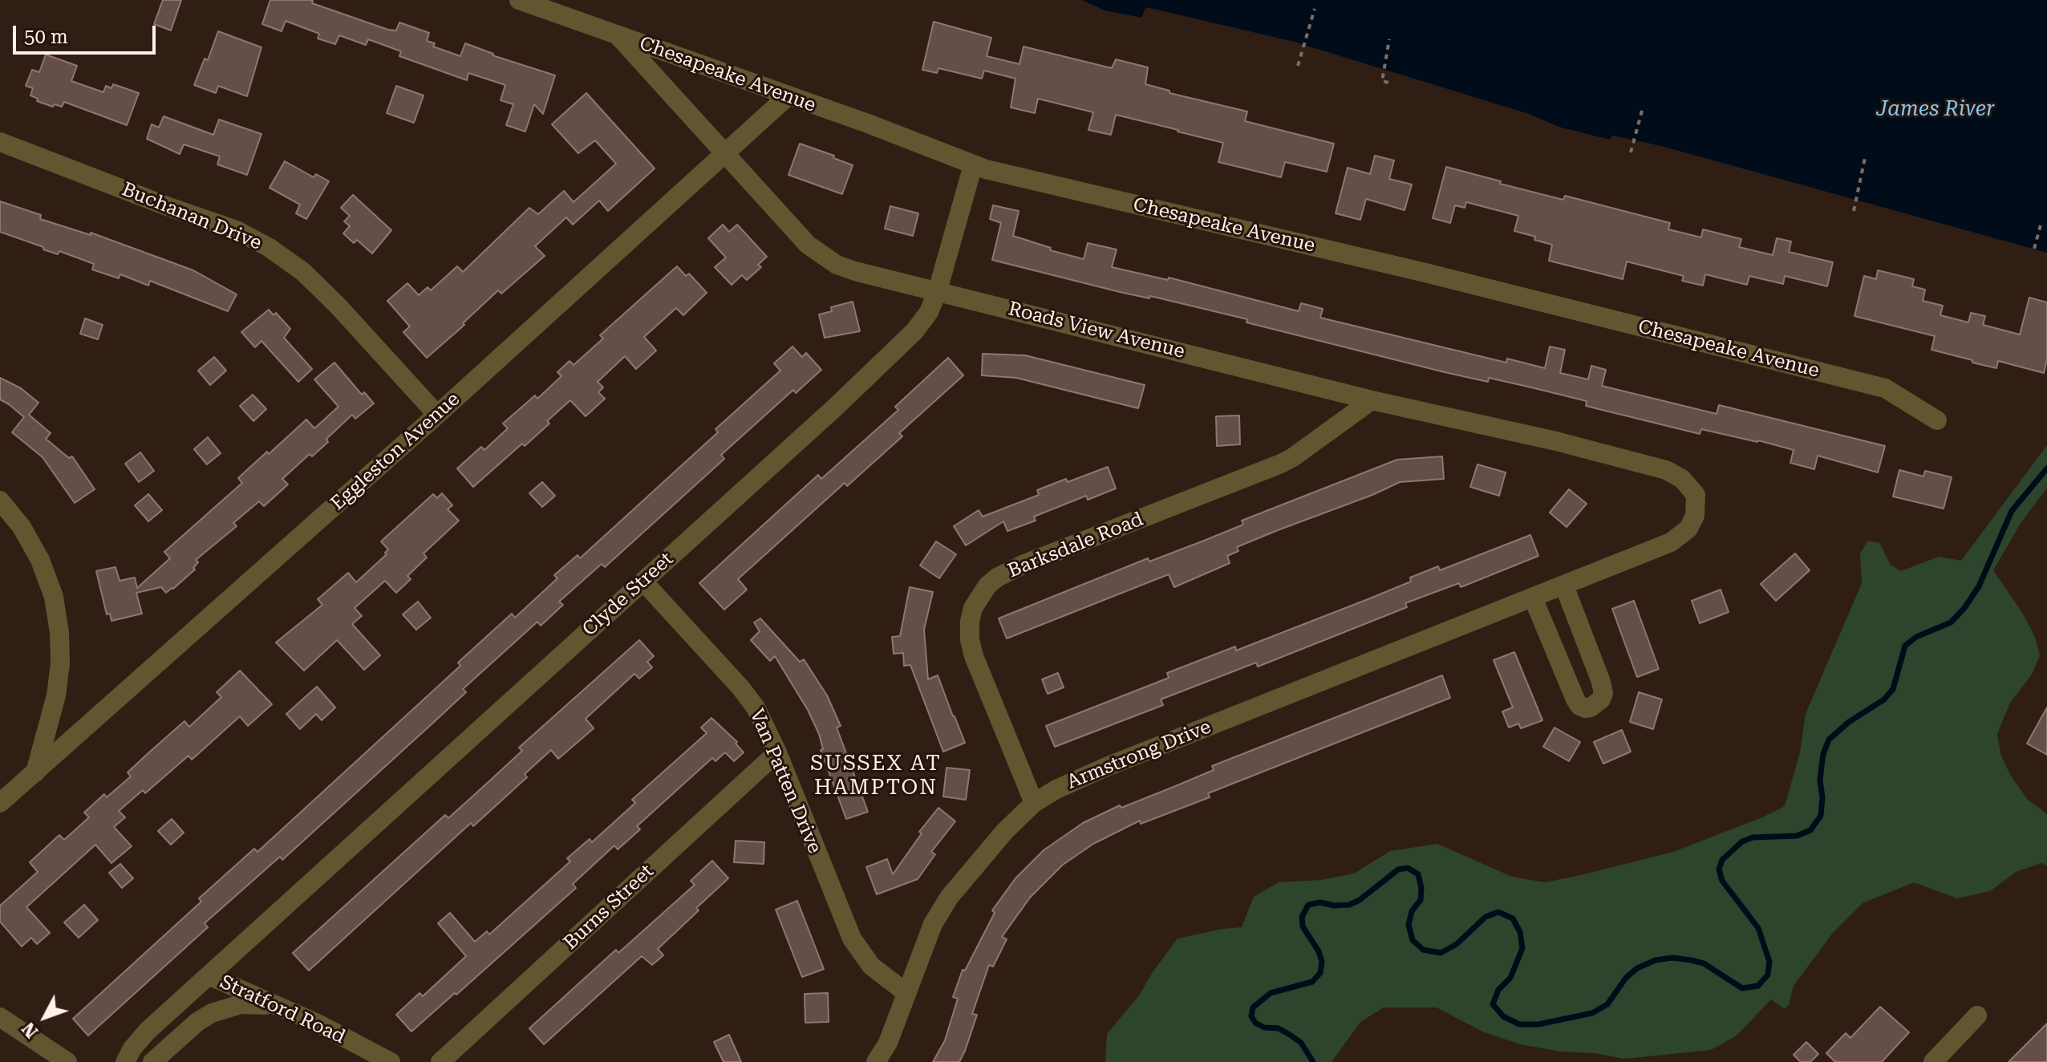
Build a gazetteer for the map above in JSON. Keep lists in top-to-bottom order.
{
  "streets": {
    "street": [
      "Chesapeake Avenue",
      "Buchanan Drive",
      "Roads View Avenue",
      "Eggleston Avenue",
      "Barksdale Road",
      "Clyde Street",
      "Armstrong Drive",
      "Van Patten Drive",
      "Burns Street",
      "Stratford Road"
    ]
  },
  "crossings": [
    ["Chesapeake Avenue", "Roads View Avenue"],
    ["Chesapeake Avenue", "Eggleston Avenue"],
    ["Chesapeake Avenue", "Clyde Street"],
    ["Buchanan Drive", "Eggleston Avenue"],
    ["Roads View Avenue", "Eggleston Avenue"],
    ["Roads View Avenue", "Barksdale Road"],
    ["Roads View Avenue", "Clyde Street"],
    ["Roads View Avenue", "Armstrong Drive"],
    ["Barksdale Road", "Armstrong Drive"],
    ["Clyde Street", "Van Patten Drive"],
    ["Clyde Street", "Stratford Road"],
    ["Armstrong Drive", "Van Patten Drive"],
    ["Van Patten Drive", "Burns Street"]
  ],
  "districts": ["SUSSEX AT HAMPTON"],
  "water": ["James River"],
  "scale_bar": "50 m",
  "north": "bottom left"
}
